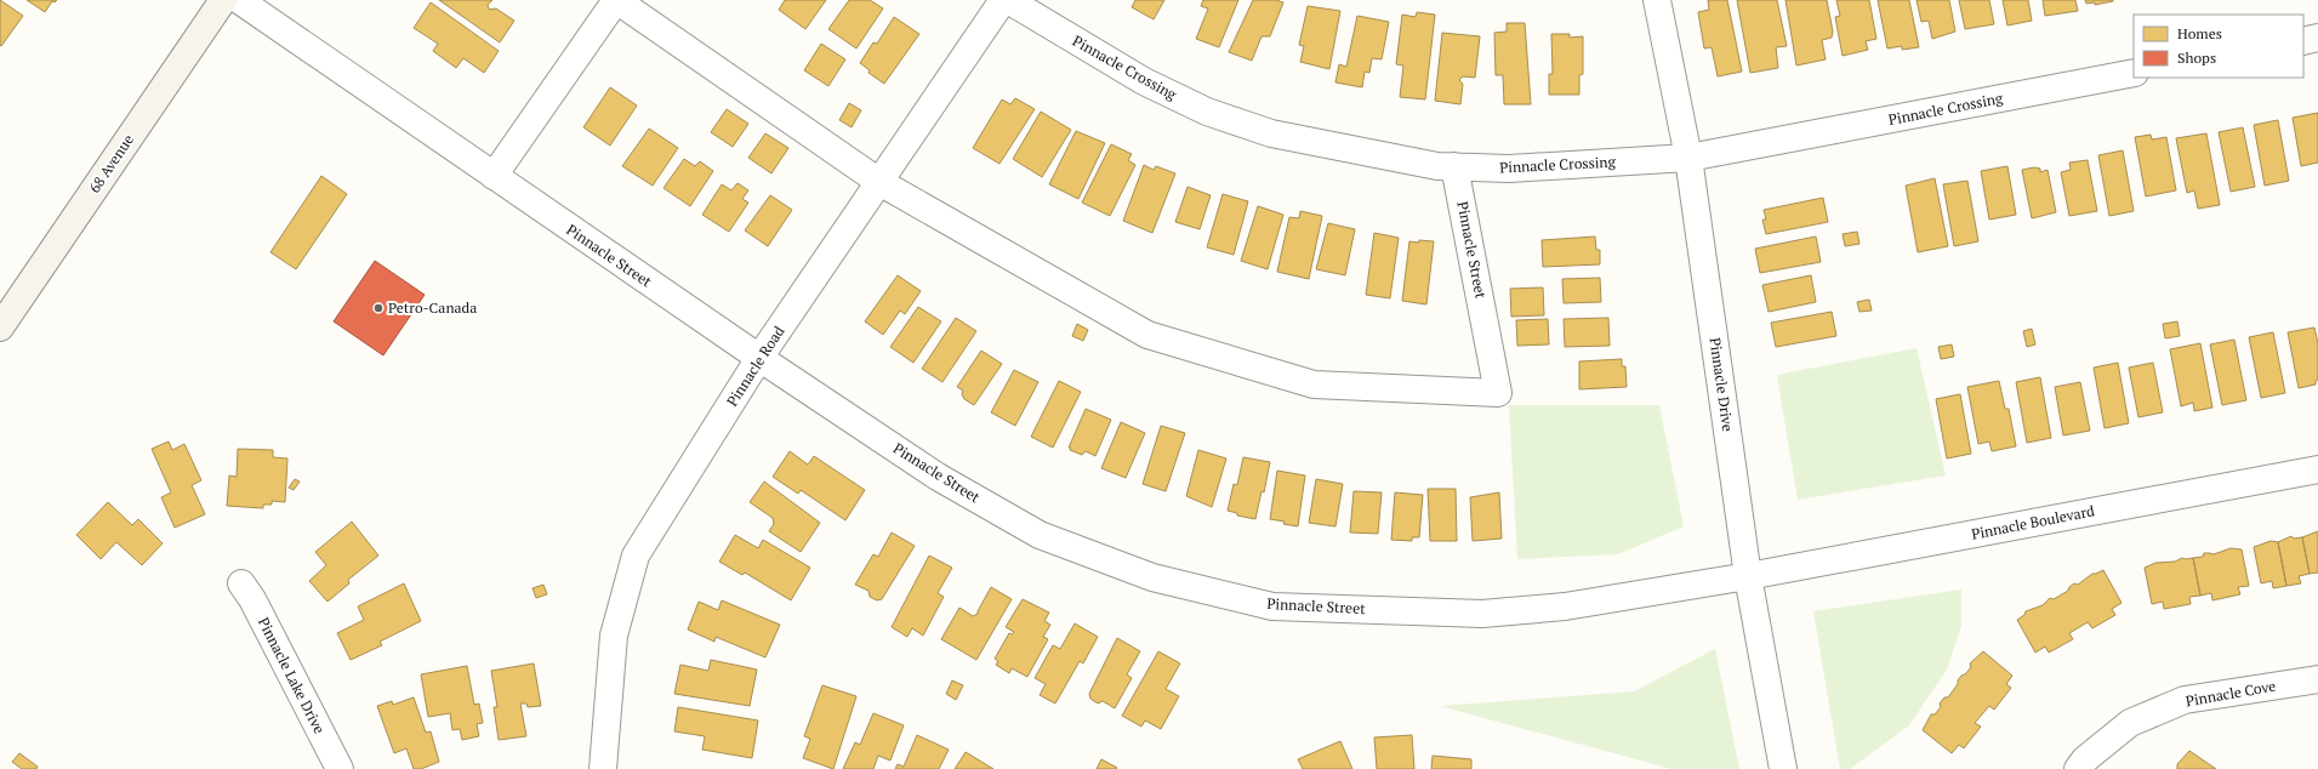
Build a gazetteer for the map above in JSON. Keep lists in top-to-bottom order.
{
  "streets": {
    "main road": ["68 Avenue"],
    "street": [
      "Pinnacle Crossing",
      "Pinnacle Street",
      "Pinnacle Road",
      "Pinnacle Drive",
      "Pinnacle Boulevard",
      "Pinnacle Lake Drive",
      "Pinnacle Cove"
    ]
  },
  "crossings": [
    ["Pinnacle Crossing", "Pinnacle Street"],
    ["Pinnacle Crossing", "Pinnacle Drive"],
    ["Pinnacle Street", "Pinnacle Road"],
    ["Pinnacle Street", "Pinnacle Drive"],
    ["Pinnacle Street", "Pinnacle Boulevard"],
    ["Pinnacle Drive", "Pinnacle Boulevard"]
  ],
  "places": ["Petro-Canada"],
  "legend": ["Homes", "Shops"]
}
